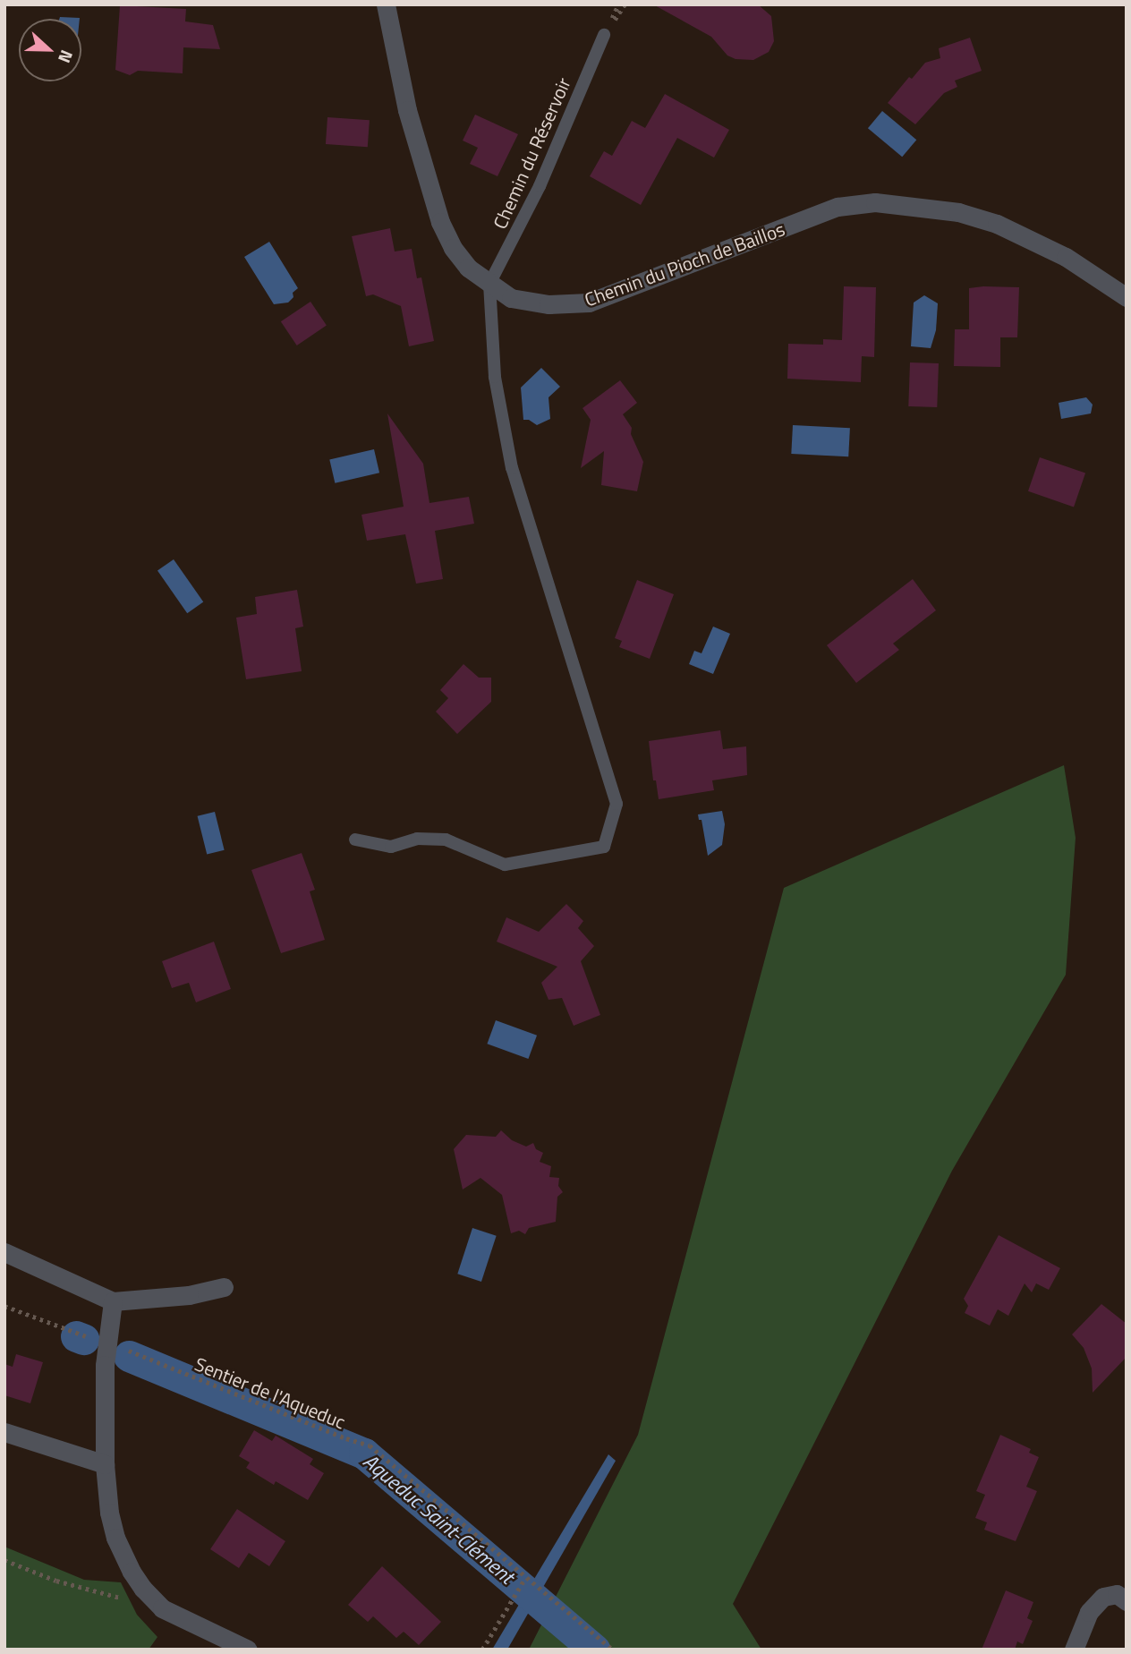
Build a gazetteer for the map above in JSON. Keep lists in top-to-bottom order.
{
  "streets": {
    "street": ["Chemin du Pioch de Baillos"],
    "lane": ["Chemin du Réservoir"],
    "path": ["Sentier de l'Aqueduc"]
  },
  "crossings": [
    ["Chemin du Réservoir", "Chemin du Pioch de Baillos"]
  ],
  "water": ["Aqueduc Saint-Clément"],
  "north": "right"
}
